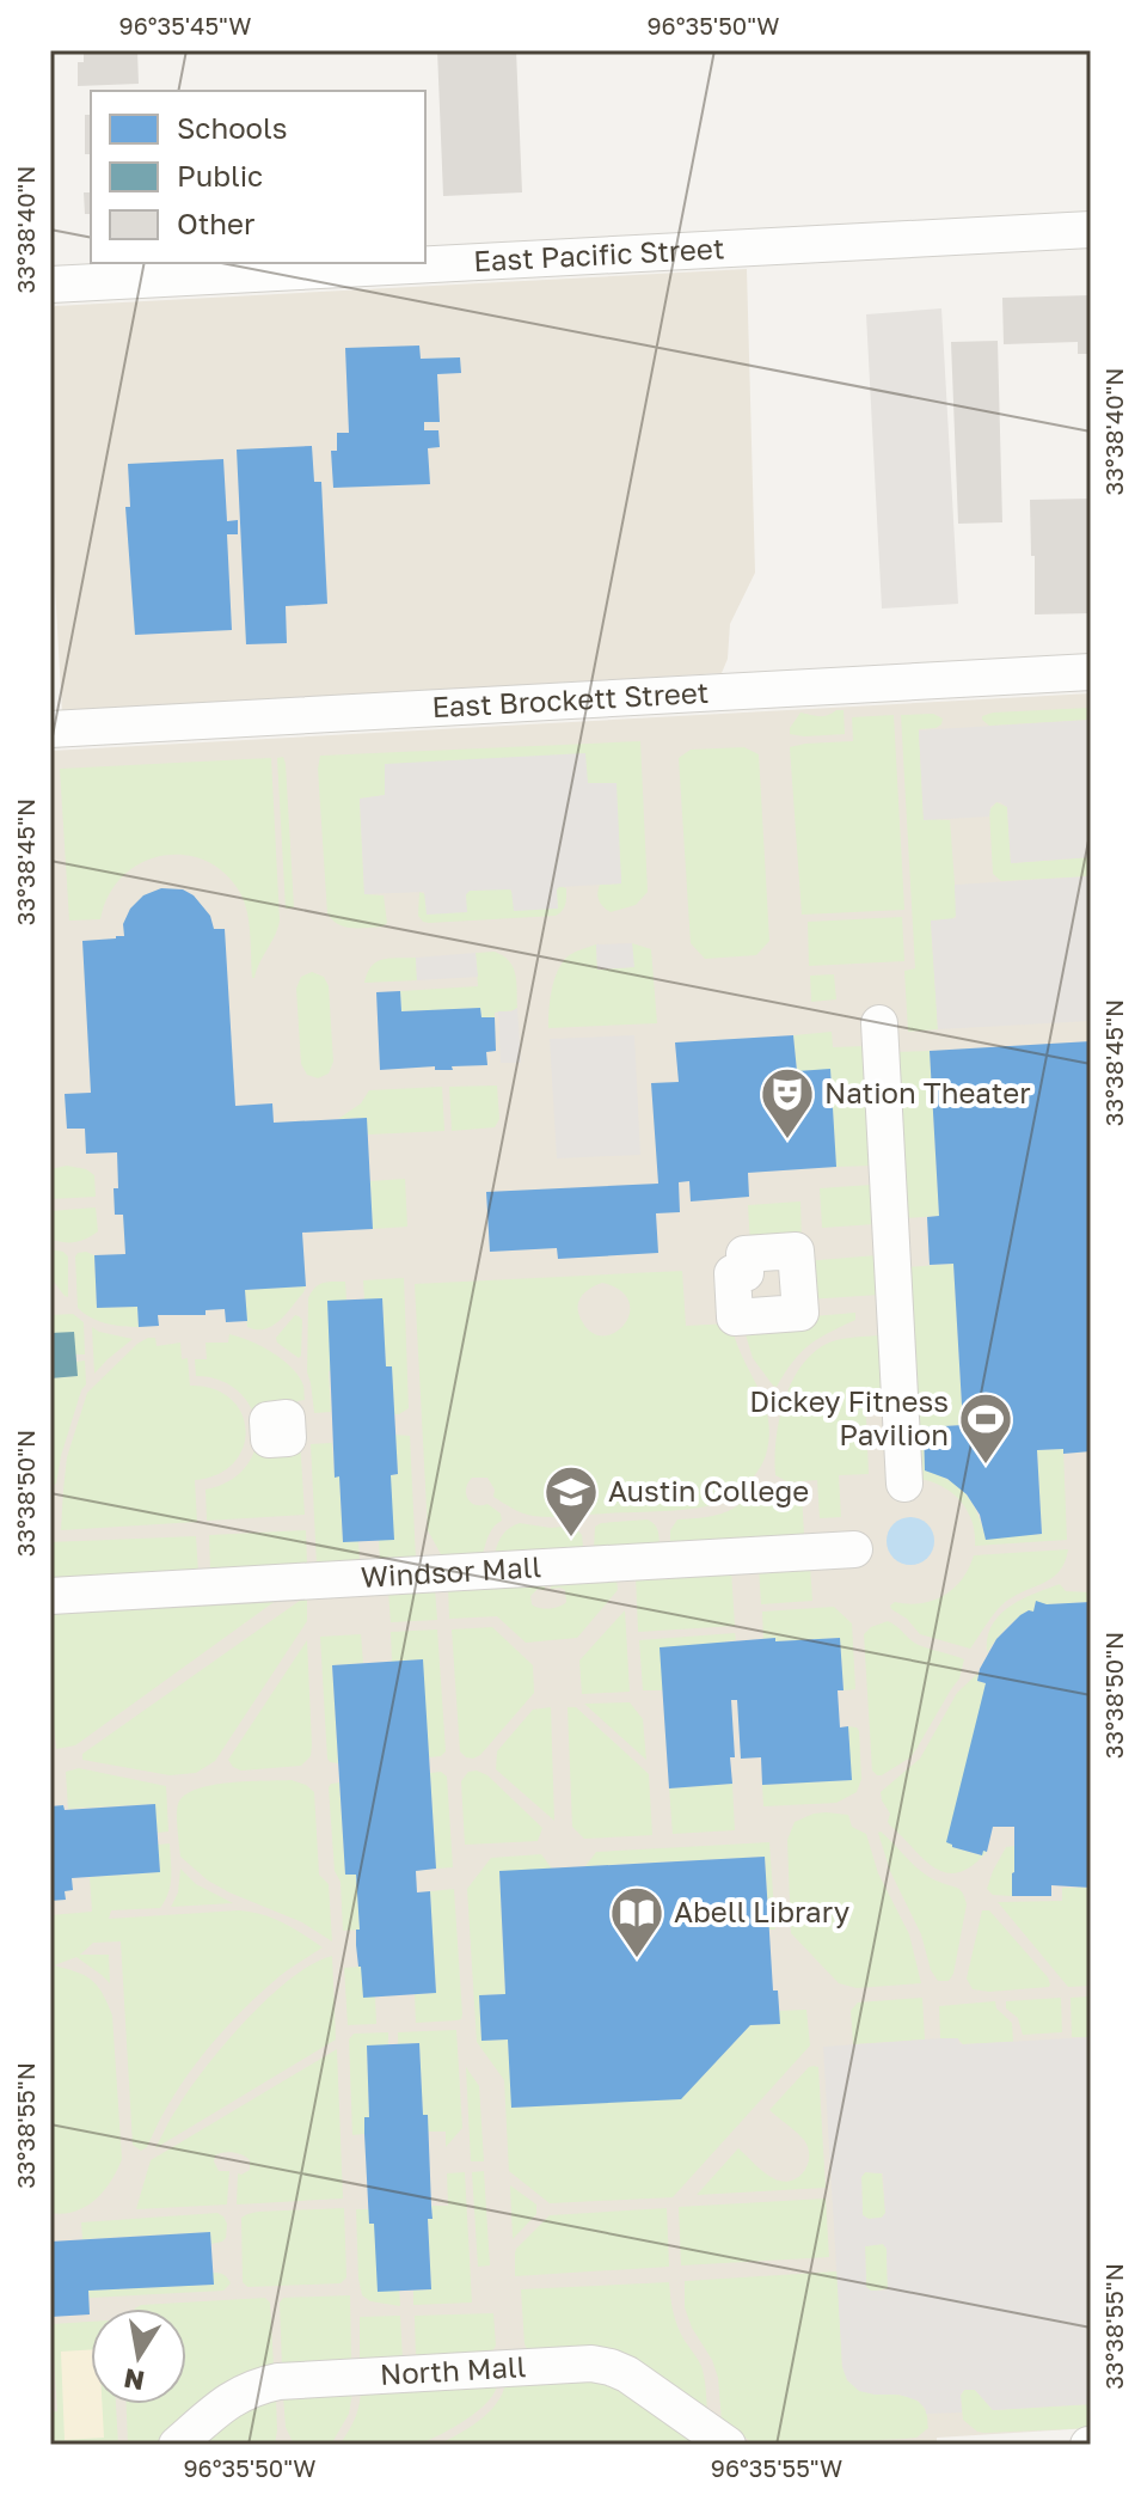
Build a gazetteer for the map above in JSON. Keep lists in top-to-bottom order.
{
  "streets": {
    "street": [
      "East Pacific Street",
      "East Brockett Street",
      "Windsor Mall",
      "North Mall"
    ]
  },
  "places": {
    "theatre": ["Nation Theater"],
    "sports": ["Dickey Fitness Pavilion"],
    "school or university": ["Austin College"],
    "library": ["Abell Library"]
  },
  "legend": ["Schools", "Public", "Other"],
  "north": "bottom",
  "coordinates": [
    "96°35'45\"W",
    "96°35'50\"W",
    "33°38'40\"N",
    "33°38'45\"N",
    "33°38'50\"N",
    "33°38'55\"N",
    "96°35'55\"W"
  ]
}
